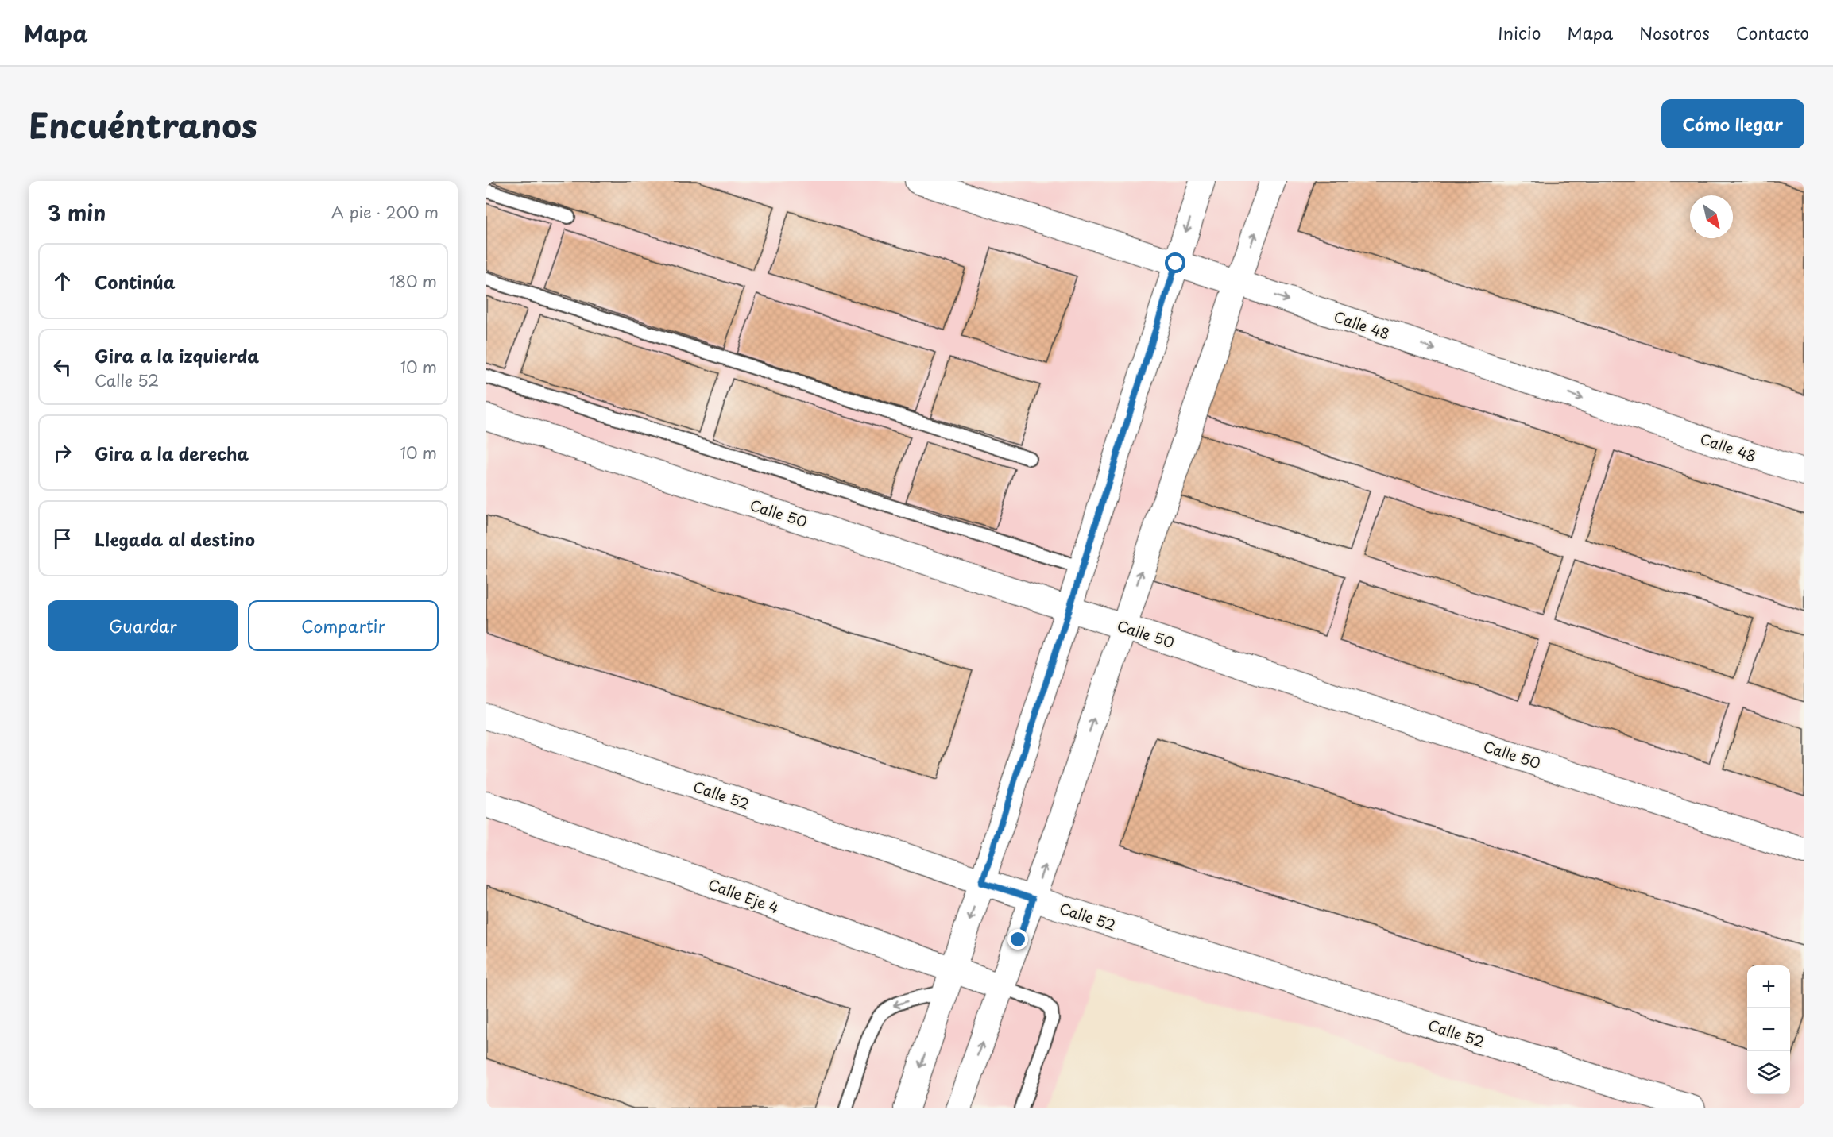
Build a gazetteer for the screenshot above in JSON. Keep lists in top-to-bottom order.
{
  "streets": {
    "street": [
      "Calle 48",
      "Calle 50",
      "Calle 52",
      "Calle Eje 4"
    ]
  },
  "one_way": ["Calle 48"],
  "north": "bottom right",
  "page": {
    "header": "Mapa",
    "nav": [
      "Inicio",
      "Mapa",
      "Nosotros",
      "Contacto"
    ],
    "title": "Encuéntranos",
    "buttons": [
      "Cómo llegar",
      ["Guardar", "Compartir"]
    ],
    "heading": ["3 min", "A pie · 200 m"],
    "list": [
      ["Continúa", "180 m"],
      ["Gira a la izquierda", "Calle 52", "10 m"],
      ["Gira a la derecha", "10 m"],
      "Llegada al destino"
    ],
    "map_buttons": ["+", "−"]
  }
}
